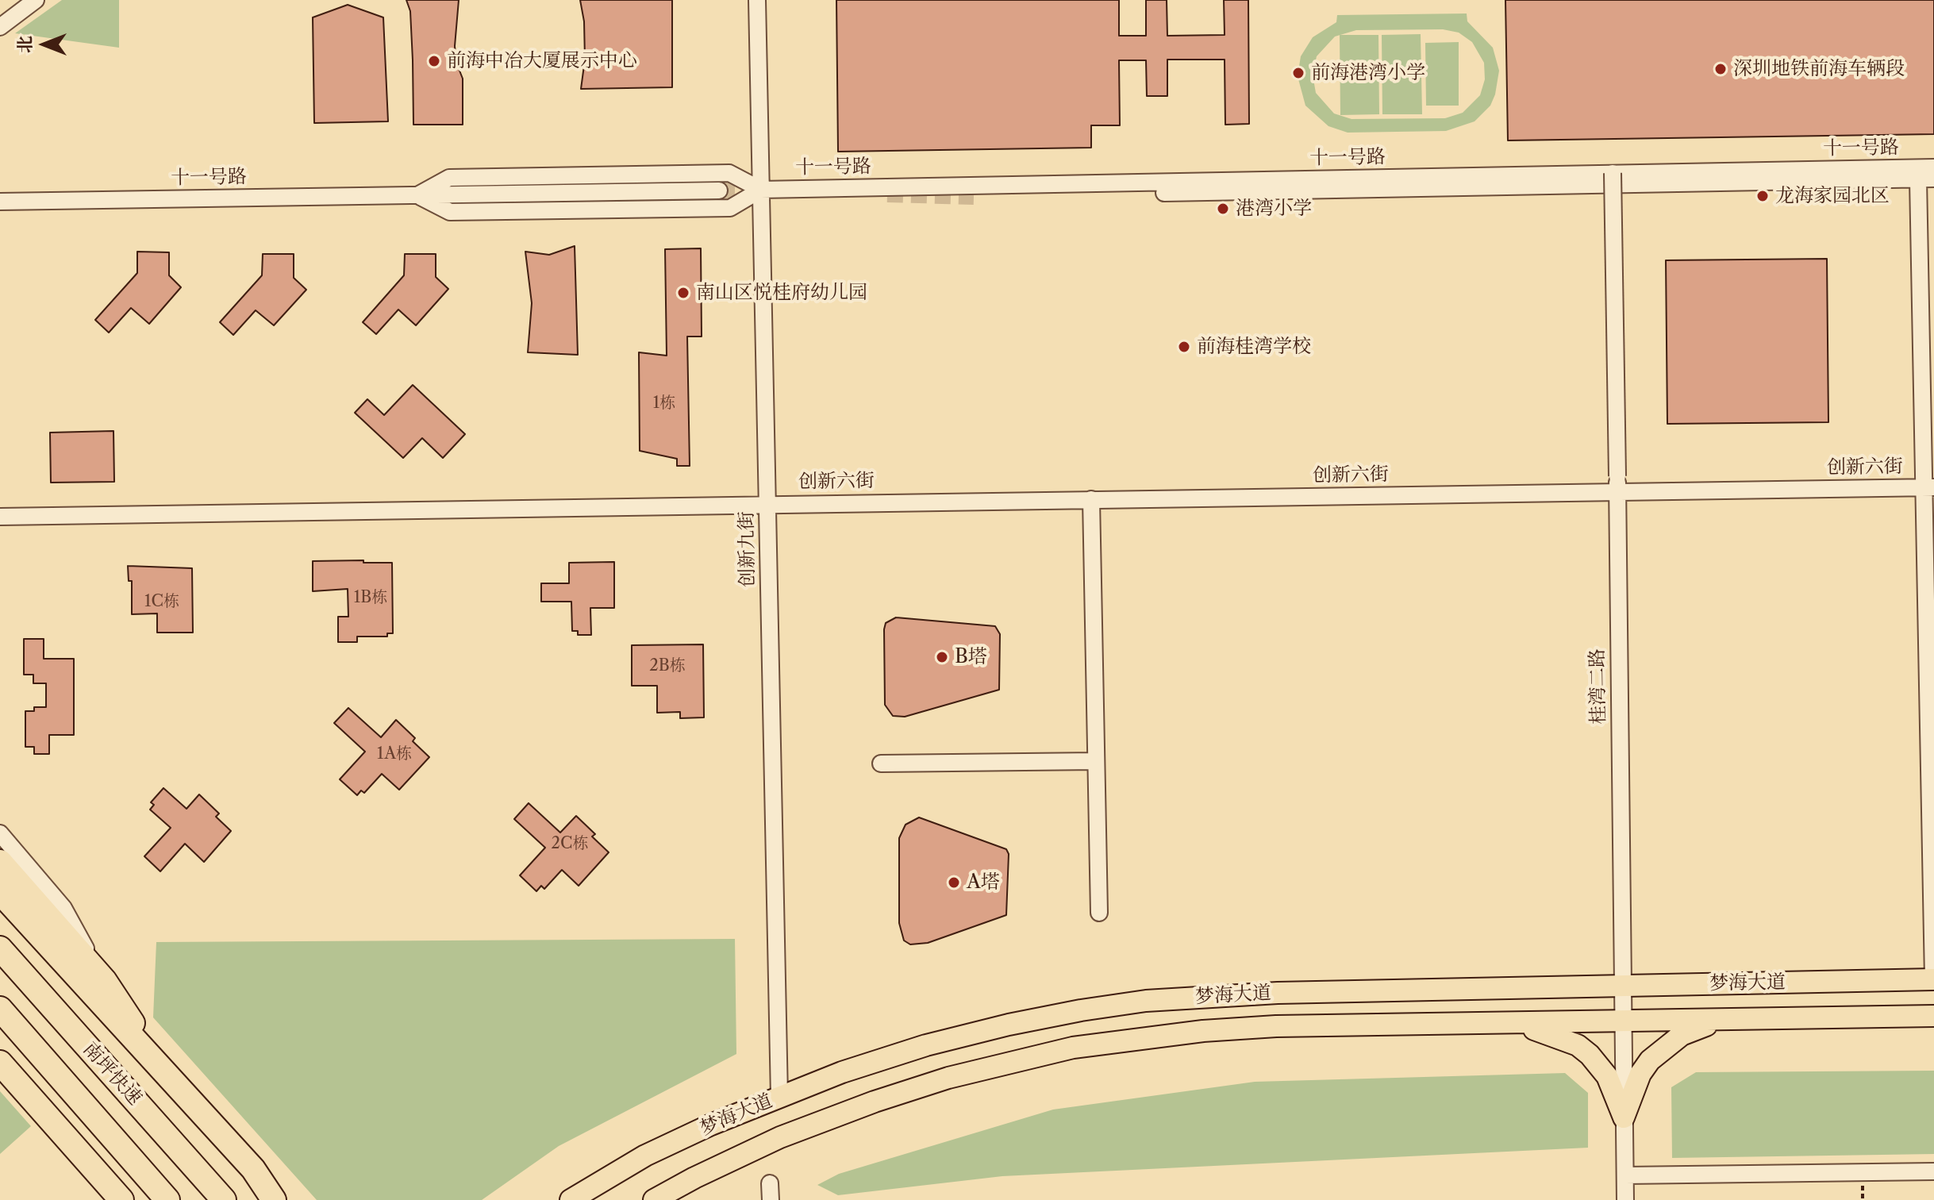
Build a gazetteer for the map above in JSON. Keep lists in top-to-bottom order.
{
  "streets": {
    "highway": ["南坪快速"],
    "main road": ["梦海大道"],
    "street": [
      "十一号路",
      "创新六街",
      "创新九街",
      "桂湾二路"
    ]
  },
  "crossings": [
    ["十一号路", "创新九街"],
    ["十一号路", "桂湾二路"],
    ["创新六街", "创新九街"],
    ["创新六街", "桂湾二路"],
    ["创新九街", "梦海大道"],
    ["桂湾二路", "梦海大道"]
  ],
  "places": [
    "前海中冶大厦展示中心",
    "深圳地铁前海车辆段",
    "前海港湾小学",
    "龙海家园北区",
    "港湾小学",
    "南山区悦桂府幼儿园",
    "前海桂湾学校",
    "B塔",
    "A塔"
  ],
  "house_numbers": [
    "1栋",
    "1B栋",
    "1C栋",
    "2B栋",
    "1A栋",
    "2C栋"
  ],
  "north": "left"
}
